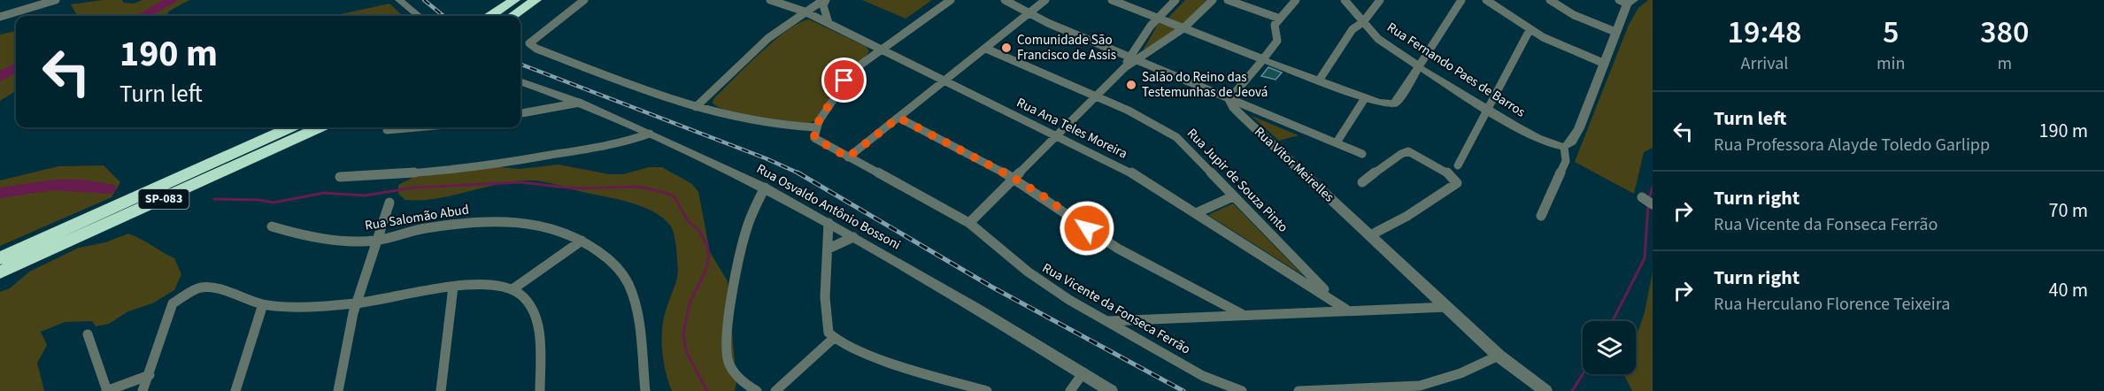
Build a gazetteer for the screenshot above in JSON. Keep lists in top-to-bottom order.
{
  "streets": {
    "highway": ["SP-083"],
    "street": [
      "Rua Fernando Paes de Barros",
      "Rua Ana Teles Moreira",
      "Rua Vitor Meirelles",
      "Rua Jupir de Souza Pinto",
      "Rua Osvaldo Antônio Bossoni",
      "Rua Salomão Abud",
      "Rua Vicente da Fonseca Ferrão"
    ]
  },
  "crossings": [
    ["Rua Ana Teles Moreira", "Rua Jupir de Souza Pinto"]
  ],
  "places": ["Comunidade São Francisco de Assis", "Salão do Reino das Testemunhas de Jeová"],
  "page": {
    "eta": [
      "19:48",
      "Arrival",
      "5",
      "min",
      "380",
      "m"
    ],
    "turn": ["190 m", "Turn left"],
    "list": [
      {
        "name": "Turn left",
        "note": "Rua Professora Alayde Toledo Garlipp",
        "value": "190 m"
      },
      {
        "name": "Turn right",
        "note": "Rua Vicente da Fonseca Ferrão",
        "value": "70 m"
      },
      {
        "name": "Turn right",
        "note": "Rua Herculano Florence Teixeira",
        "value": "40 m"
      }
    ]
  }
}
